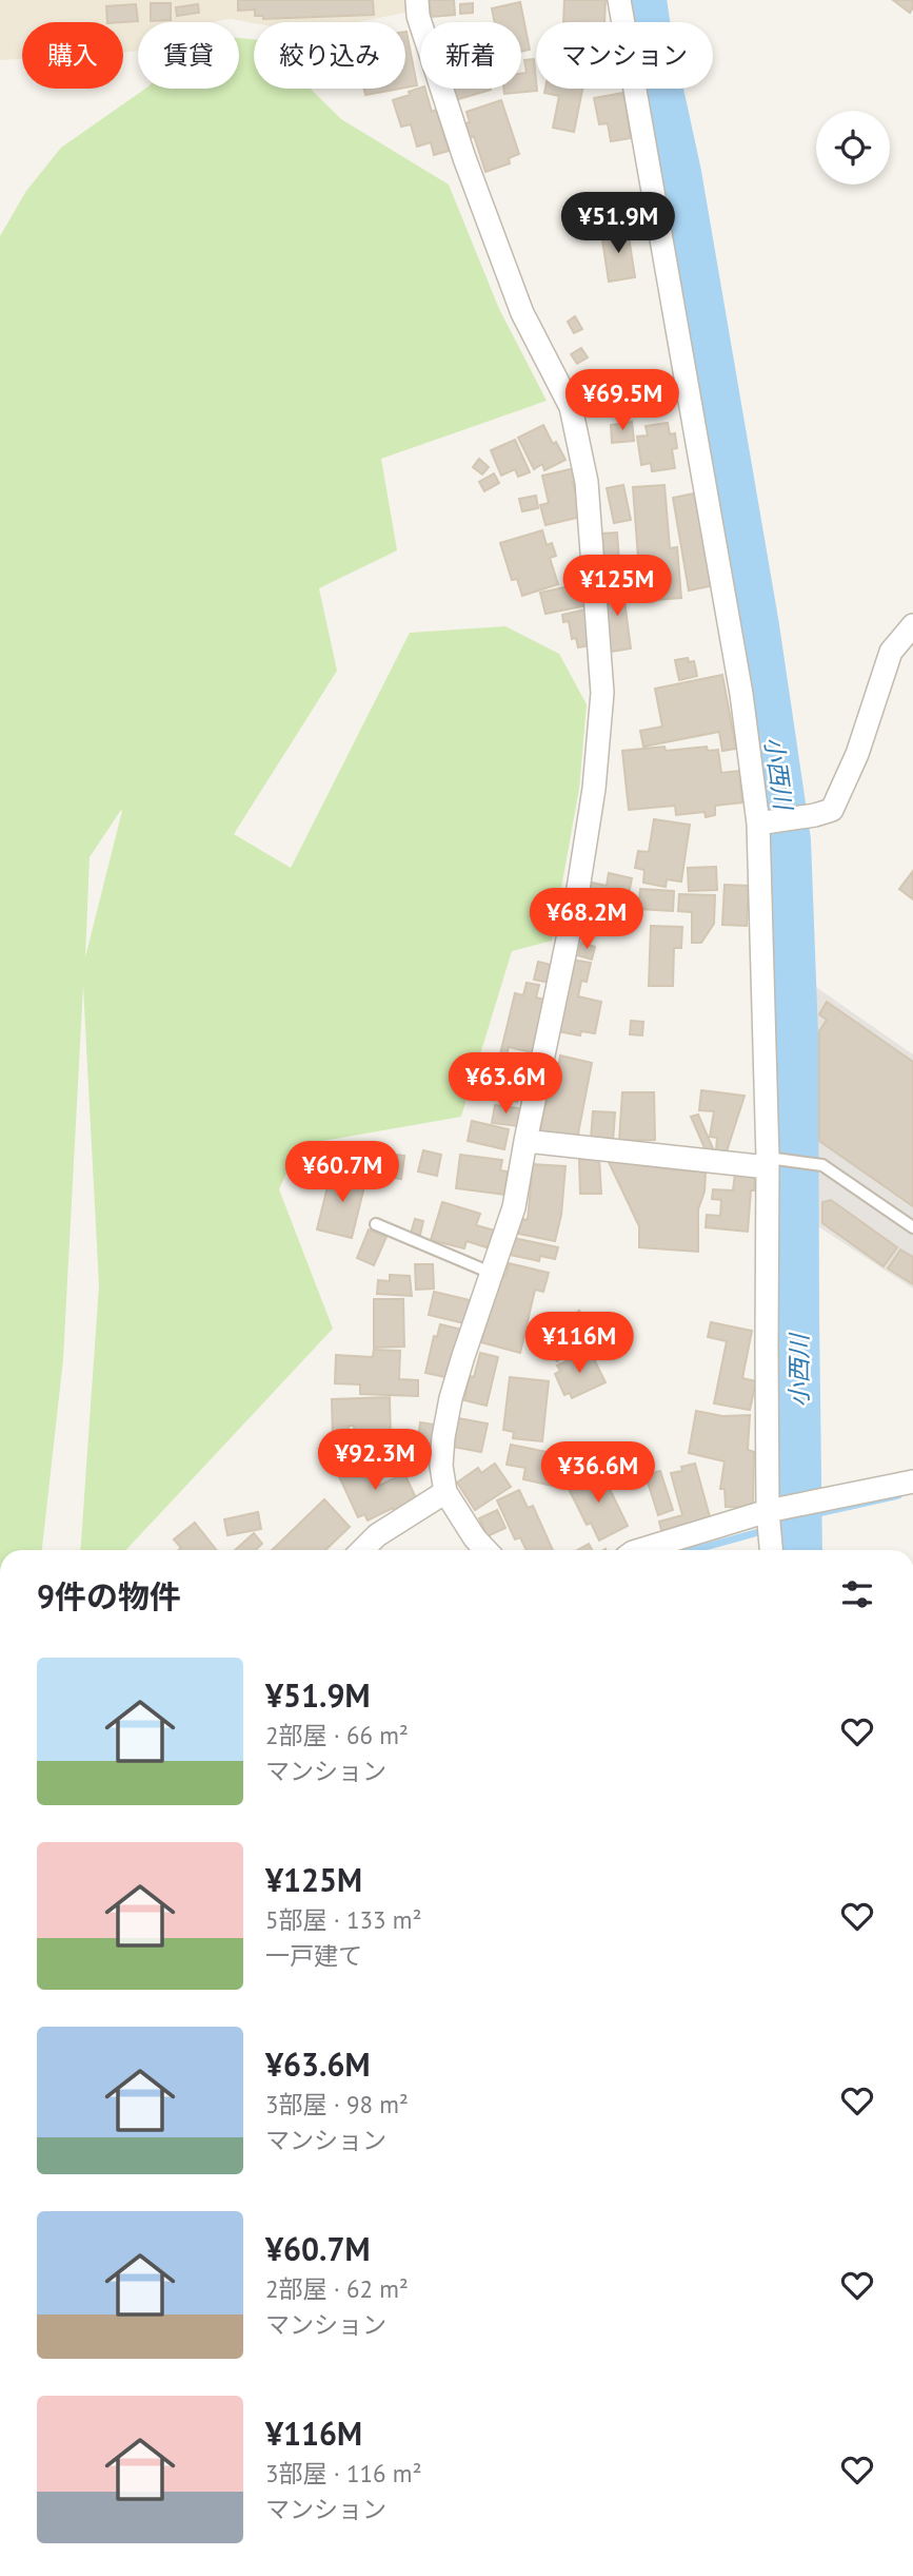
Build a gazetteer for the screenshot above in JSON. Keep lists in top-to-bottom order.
{
  "water": ["小西川"],
  "page": {
    "chip": [
      "購入",
      "賃貸",
      "絞り込み",
      "新着",
      "マンション"
    ],
    "price": [
      "¥51.9M",
      "¥69.5M",
      "¥125M",
      "¥68.2M",
      "¥63.6M",
      "¥60.7M",
      "¥116M",
      "¥92.3M",
      "¥36.6M"
    ],
    "heading": "9件の物件",
    "list": [
      {
        "name": "¥51.9M",
        "note": "2部屋 · 66 m² · マンション"
      },
      {
        "name": "¥125M",
        "note": "5部屋 · 133 m² · 一戸建て"
      },
      {
        "name": "¥63.6M",
        "note": "3部屋 · 98 m² · マンション"
      },
      {
        "name": "¥60.7M",
        "note": "2部屋 · 62 m² · マンション"
      },
      {
        "name": "¥116M",
        "note": "3部屋 · 116 m² · マンション"
      }
    ]
  }
}
